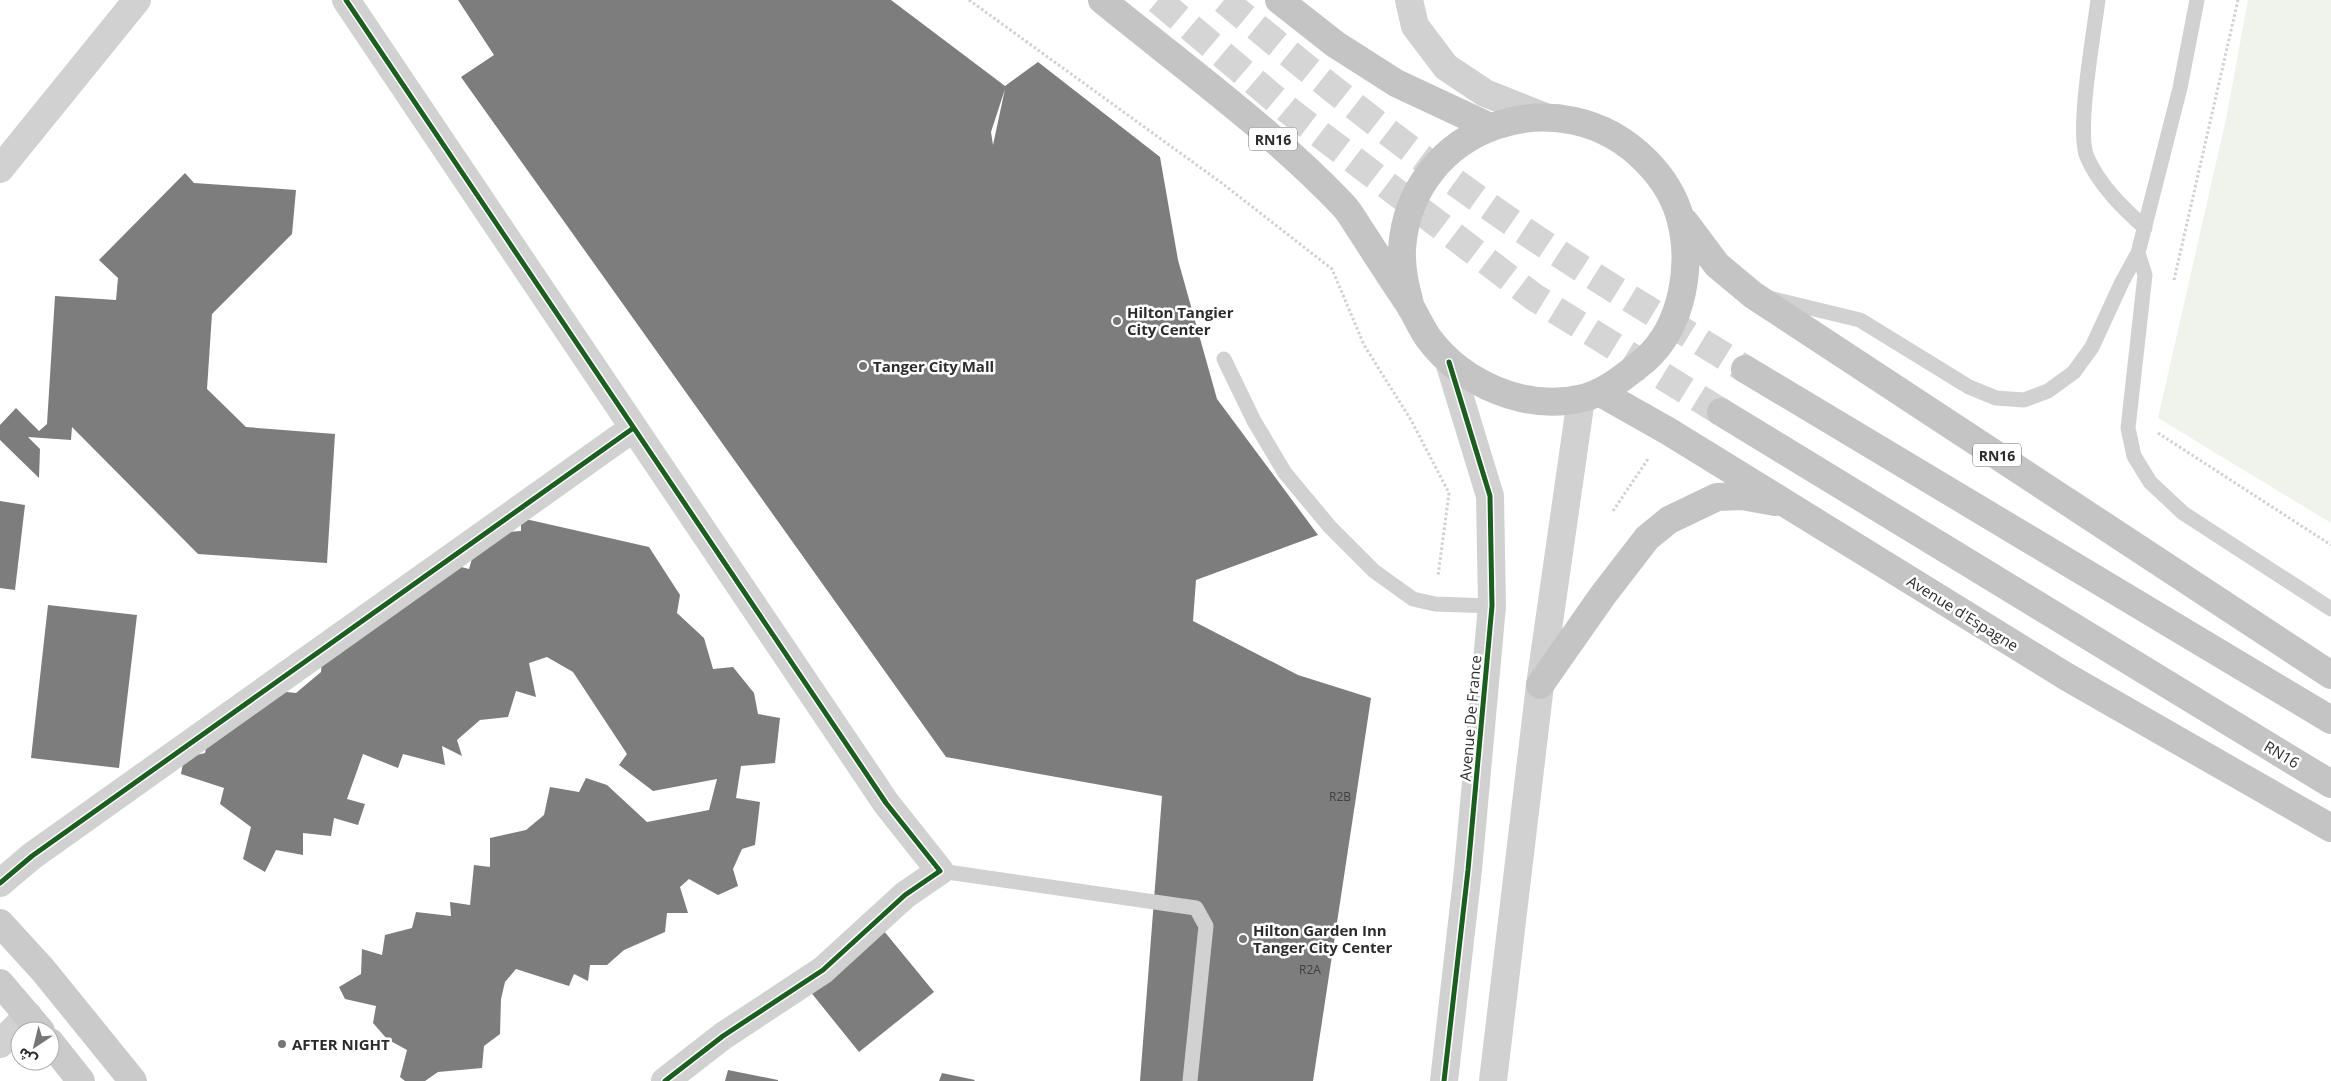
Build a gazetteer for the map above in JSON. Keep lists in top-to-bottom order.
{
  "streets": {
    "main road": ["RN16", "Avenue d'Espagne"],
    "street": ["Avenue De France"]
  },
  "crossings": [
    ["RN16", "Avenue d'Espagne"],
    ["RN16", "Avenue De France"]
  ],
  "places": [
    "Hilton Tangier City Center",
    "Tanger City Mall",
    "Hilton Garden Inn Tanger City Center",
    "AFTER NIGHT"
  ],
  "house_numbers": ["R2B", "R2A"],
  "north": "bottom left"
}
